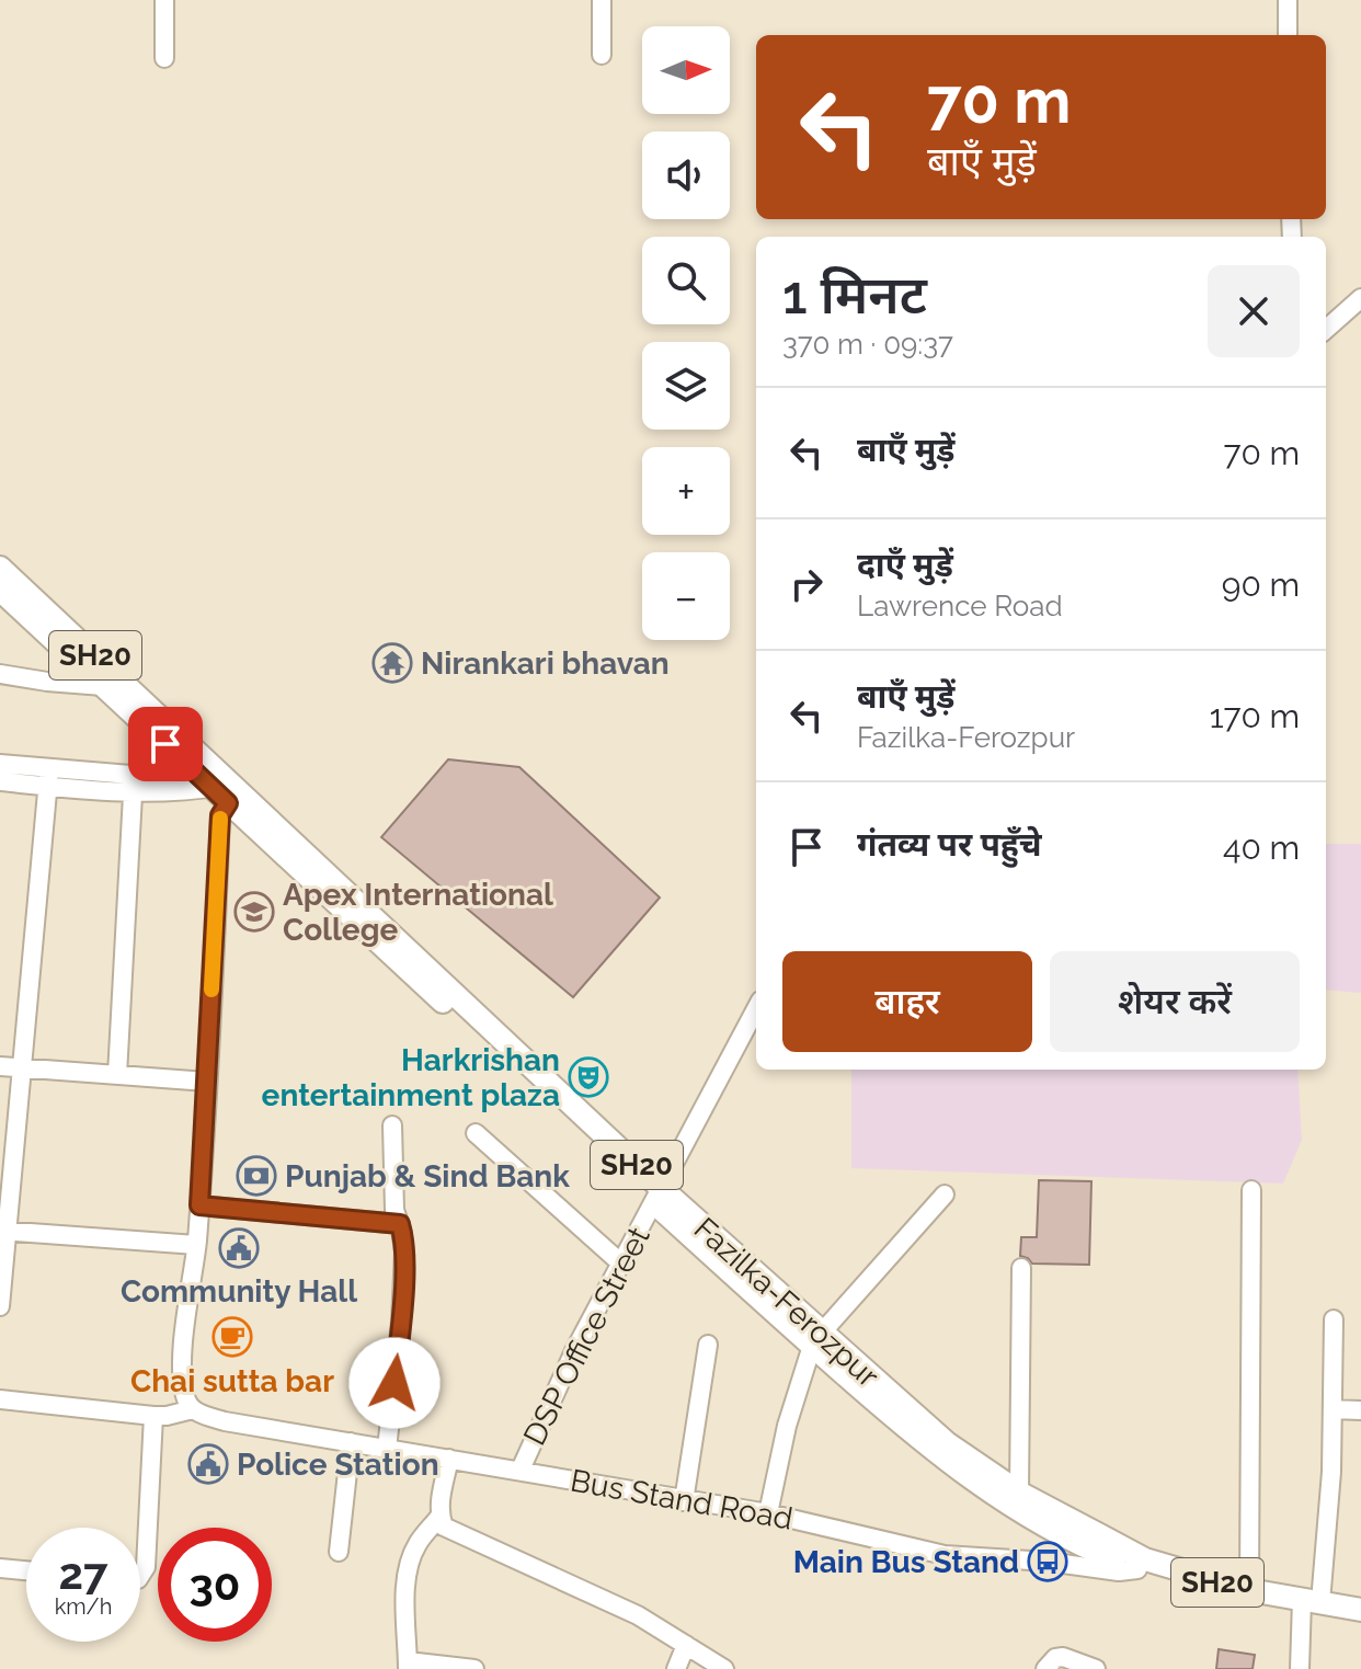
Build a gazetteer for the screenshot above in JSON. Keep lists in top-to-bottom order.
{
  "streets": {
    "main road": ["SH20", "Fazilka-Ferozpur"],
    "street": ["DSP Office Street", "Bus Stand Road"]
  },
  "crossings": [
    ["SH20", "Fazilka-Ferozpur"],
    ["SH20", "Bus Stand Road"],
    ["Fazilka-Ferozpur", "DSP Office Street"],
    ["DSP Office Street", "Bus Stand Road"]
  ],
  "places": {
    "temple": ["Nirankari bhavan"],
    "school or university": ["Apex International College"],
    "theatre": ["Harkrishan entertainment plaza"],
    "bank": ["Punjab & Sind Bank"],
    "public building": ["Community Hall", "Police Station"],
    "cafe": ["Chai sutta bar"],
    "bus stop": ["Main Bus Stand"]
  },
  "north": "right",
  "page": {
    "map_buttons": ["+", "−"],
    "turn": ["70 m", "बाएँ मुड़ें"],
    "heading": ["1 मिनट", "370 m · 09:37"],
    "list": [
      {
        "name": "बाएँ मुड़ें",
        "value": "70 m"
      },
      {
        "name": "दाएँ मुड़ें",
        "note": "Lawrence Road",
        "value": "90 m"
      },
      {
        "name": "बाएँ मुड़ें",
        "note": "Fazilka-Ferozpur",
        "value": "170 m"
      },
      {
        "name": "गंतव्य पर पहुँचे",
        "value": "40 m"
      }
    ],
    "buttons": ["बाहर", "शेयर करें"],
    "speed": "27 km/h",
    "limit": "30"
  }
}
